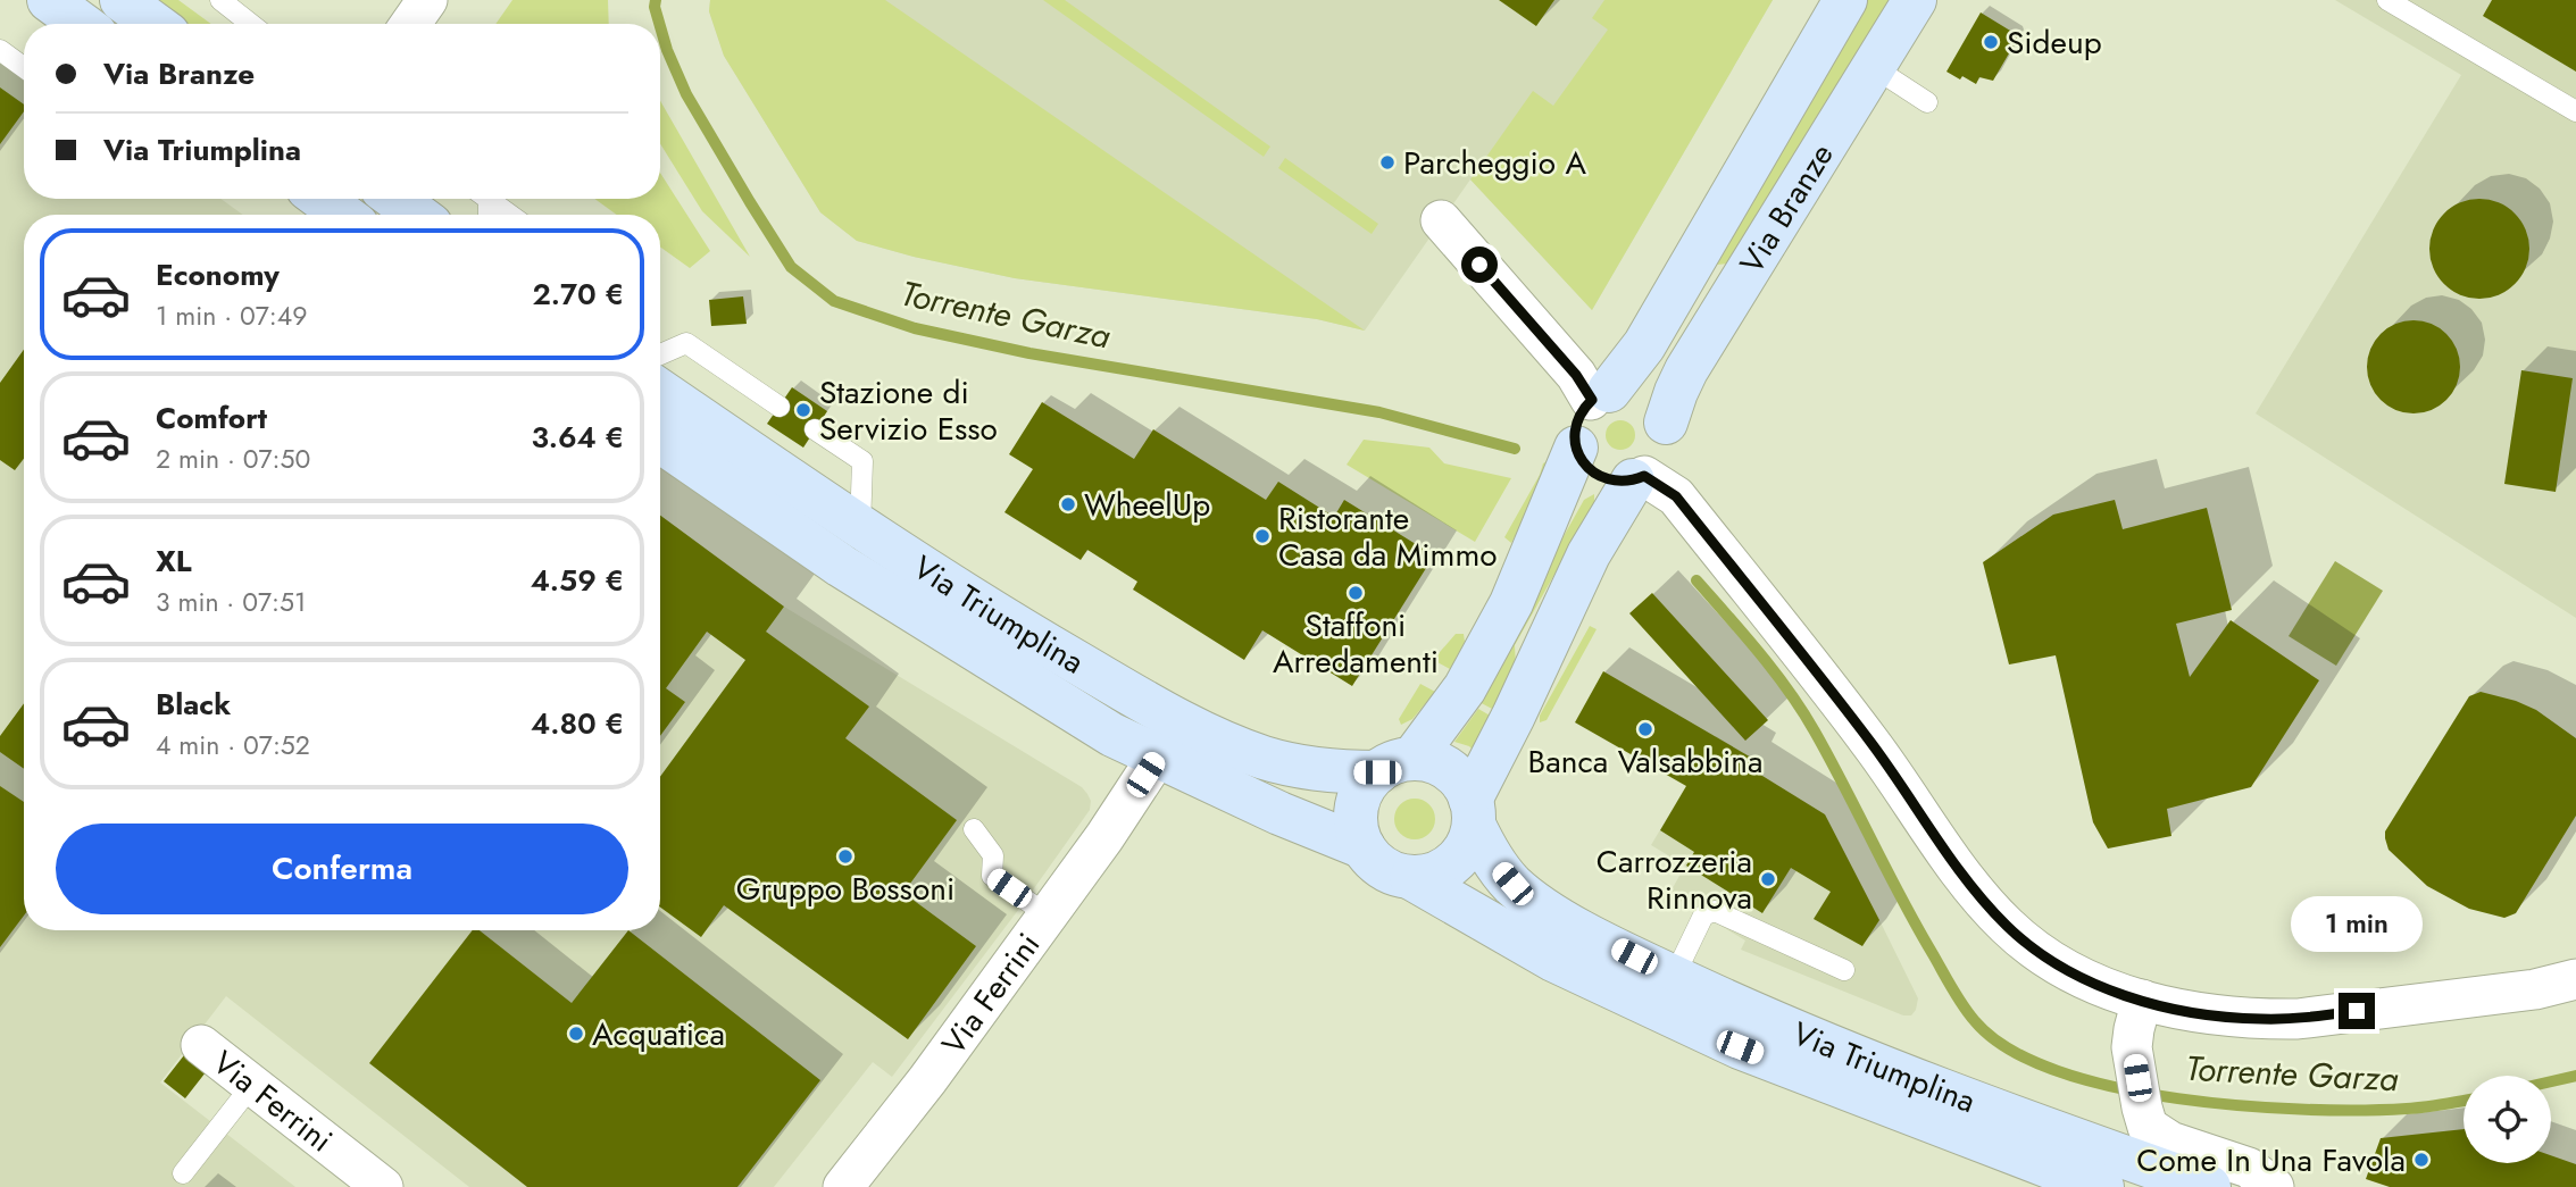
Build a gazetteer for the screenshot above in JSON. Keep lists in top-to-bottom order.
{
  "streets": {
    "main road": ["Via Branze", "Via Triumplina"],
    "street": ["Via Ferrini"]
  },
  "crossings": [
    ["Via Branze", "Via Triumplina"],
    ["Via Triumplina", "Via Ferrini"]
  ],
  "water": ["Torrente Garza"],
  "places": [
    "Sideup",
    "Parcheggio A",
    "Stazione di Servizio Esso",
    "WheelUp",
    "Ristorante Casa da Mimmo",
    "Staffoni Arredamenti",
    "Banca Valsabbina",
    "Gruppo Bossoni",
    "Carrozzeria Rinnova",
    "Acquatica",
    "Come In Una Favola"
  ],
  "page": {
    "banner": ["Via Branze", "Via Triumplina"],
    "list": [
      {
        "name": "Economy",
        "note": "1 min · 07:49",
        "value": "2.70 €"
      },
      {
        "name": "Comfort",
        "note": "2 min · 07:50",
        "value": "3.64 €"
      },
      {
        "name": "XL",
        "note": "3 min · 07:51",
        "value": "4.59 €"
      },
      {
        "name": "Black",
        "note": "4 min · 07:52",
        "value": "4.80 €"
      }
    ],
    "buttons": "Conferma",
    "bubble": "1 min"
  }
}
